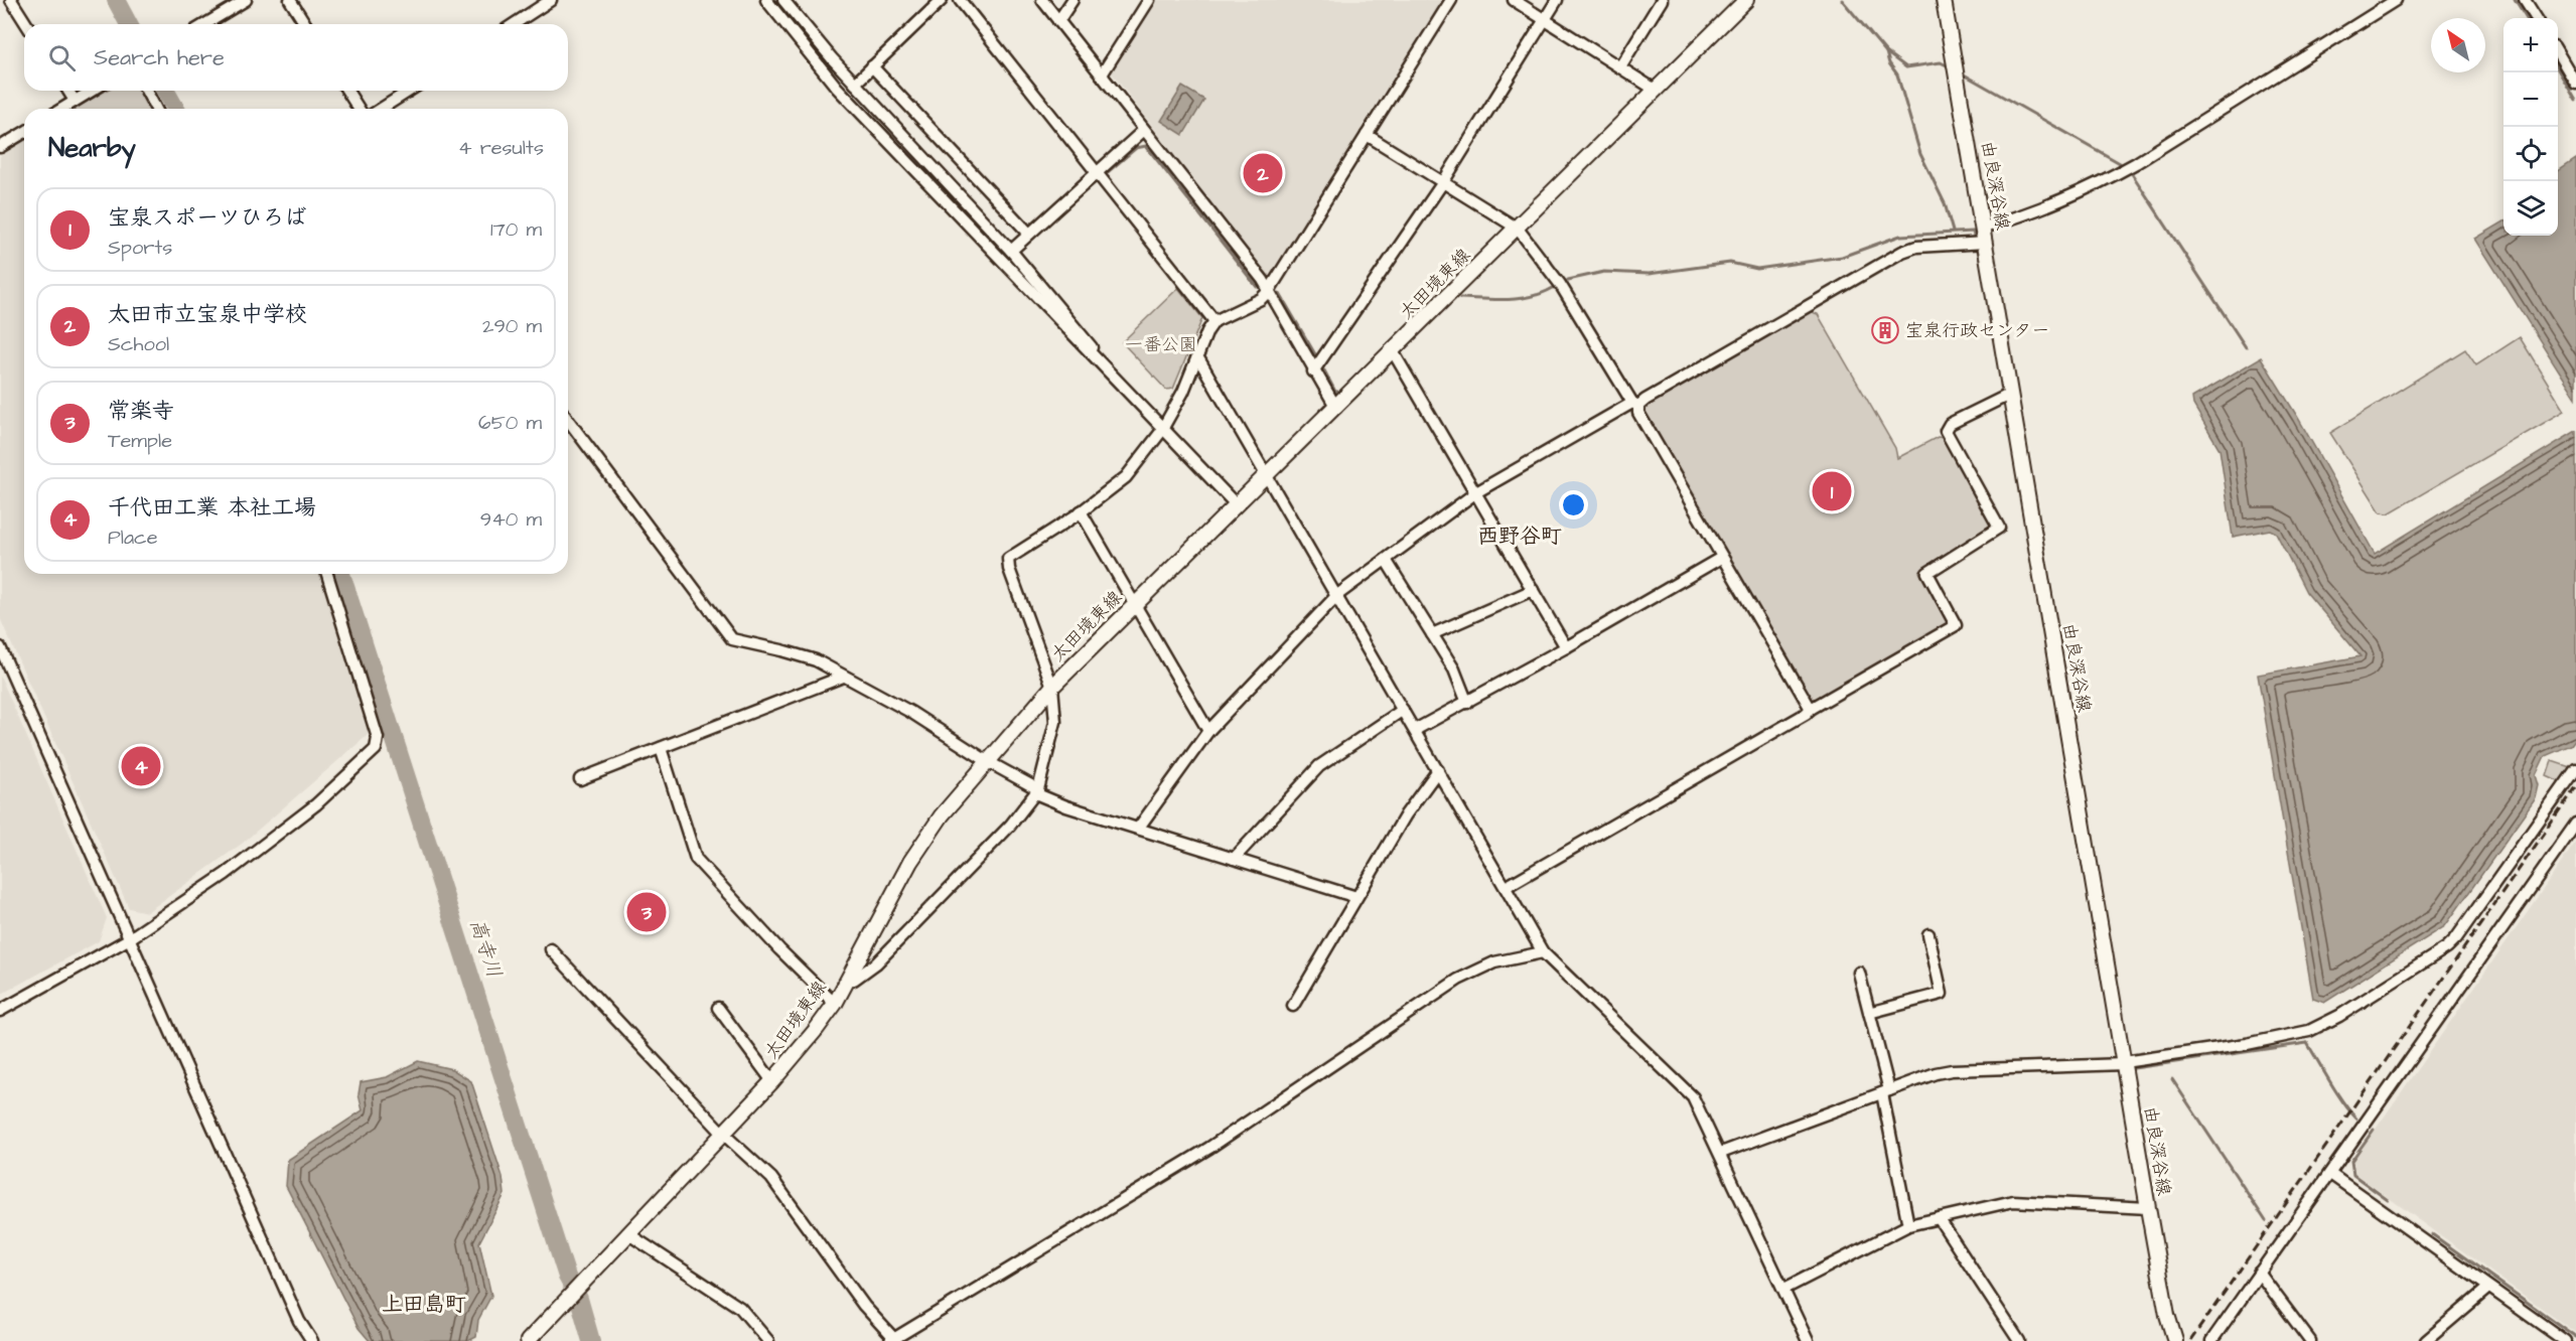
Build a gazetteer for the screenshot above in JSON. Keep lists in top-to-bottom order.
{
  "streets": {
    "main road": ["由良深谷線", "太田境東線"]
  },
  "districts": ["西野谷町", "上田島町"],
  "water": ["高寺川"],
  "parks": ["一番公園"],
  "places": {
    "building": ["宝泉行政センター"]
  },
  "north": "top left",
  "page": {
    "map_buttons": ["+", "−"],
    "search": "Search here",
    "heading": ["Nearby", "4 results"],
    "pins": [
      "2",
      "1",
      "4",
      "3"
    ],
    "list": [
      {
        "mark": "1",
        "name": "宝泉スポーツひろば",
        "note": "Sports",
        "value": "170 m"
      },
      {
        "mark": "2",
        "name": "太田市立宝泉中学校",
        "note": "School",
        "value": "290 m"
      },
      {
        "mark": "3",
        "name": "常楽寺",
        "note": "Temple",
        "value": "650 m"
      },
      {
        "mark": "4",
        "name": "千代田工業 本社工場",
        "note": "Place",
        "value": "940 m"
      }
    ]
  }
}
